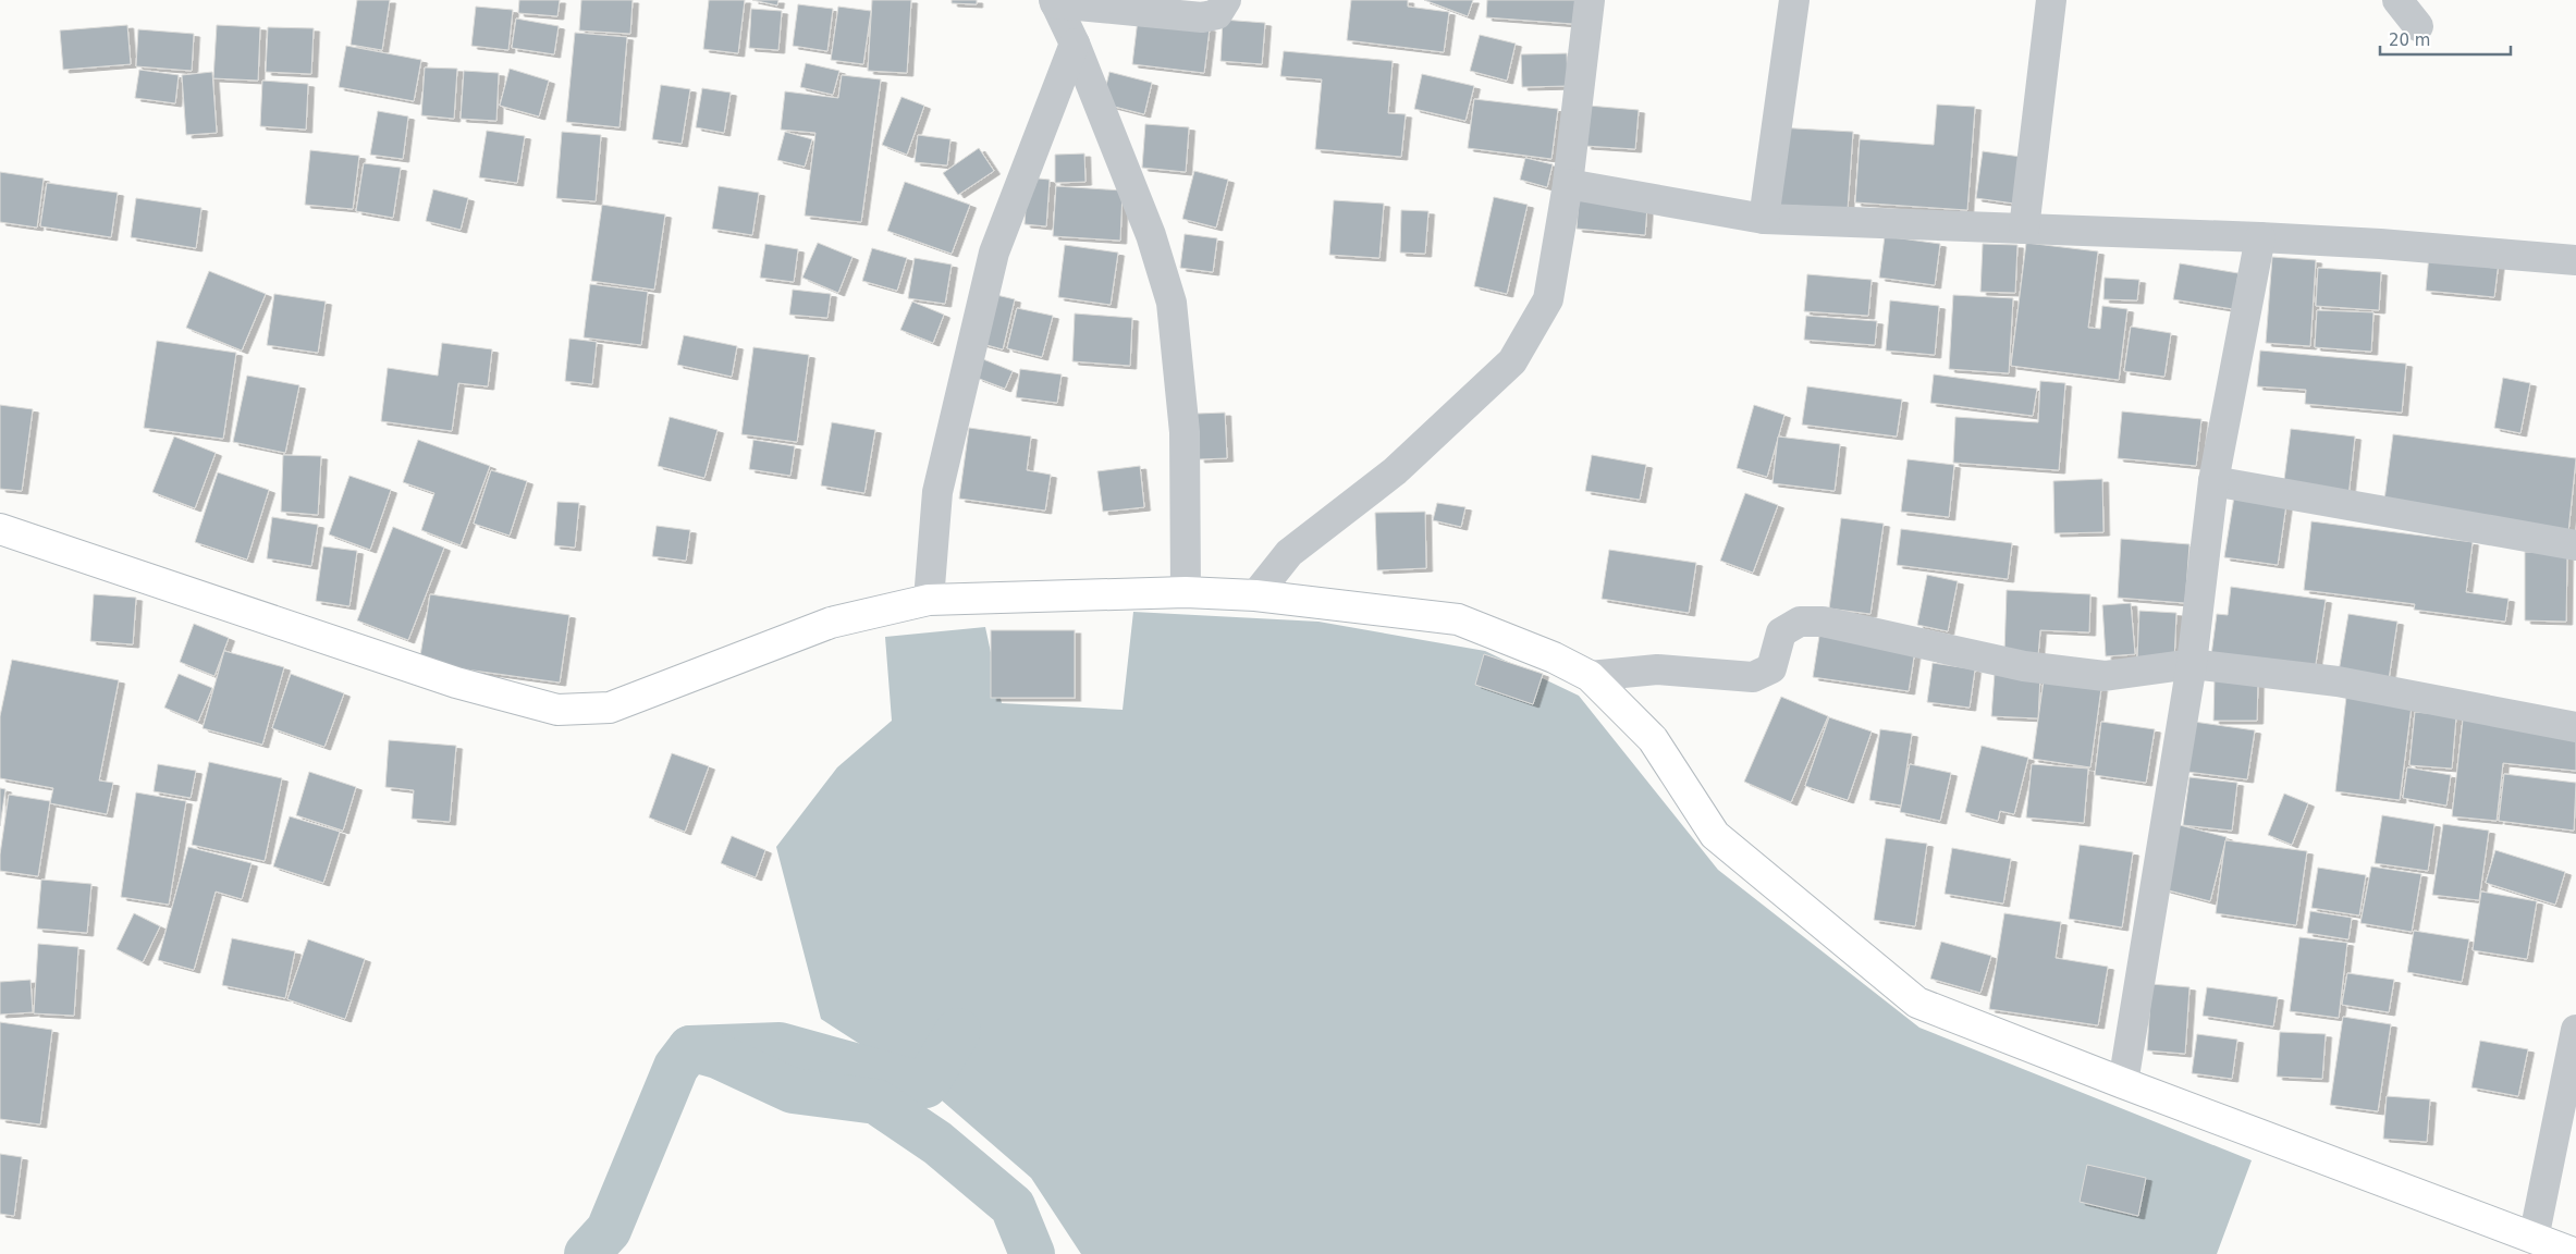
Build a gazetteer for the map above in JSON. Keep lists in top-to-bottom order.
{
  "scale_bar": "20 m"
}
